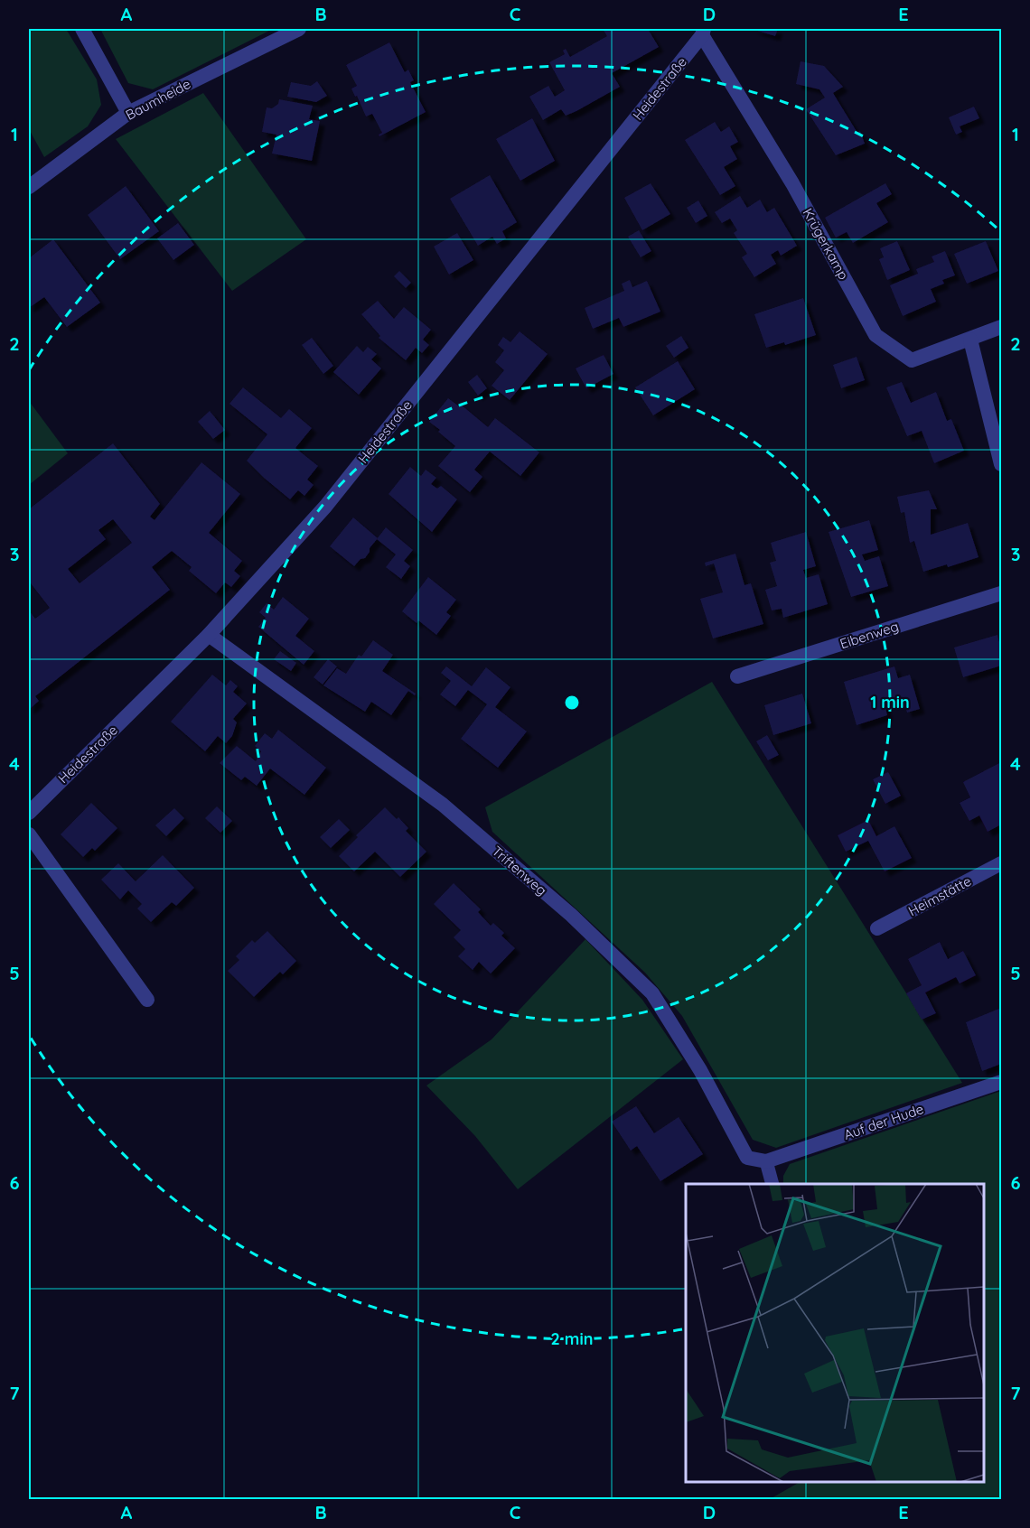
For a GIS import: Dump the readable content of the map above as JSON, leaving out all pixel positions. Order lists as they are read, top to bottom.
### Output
{
  "streets": {
    "street": [
      "Heidestraße",
      "Baumheide",
      "Krügerkamp",
      "Eibenweg",
      "Triftenweg",
      "Heimstätte",
      "Auf der Hude"
    ]
  },
  "crossings": [
    ["Heidestraße", "Krügerkamp"],
    ["Heidestraße", "Triftenweg"],
    ["Triftenweg", "Auf der Hude"]
  ],
  "grid": {
    "columns": [
      "A",
      "B",
      "C",
      "D",
      "E"
    ],
    "rows": [
      "1",
      "2",
      "3",
      "4",
      "5",
      "6",
      "7"
    ]
  },
  "rings": ["1 min", "2 min"]
}
